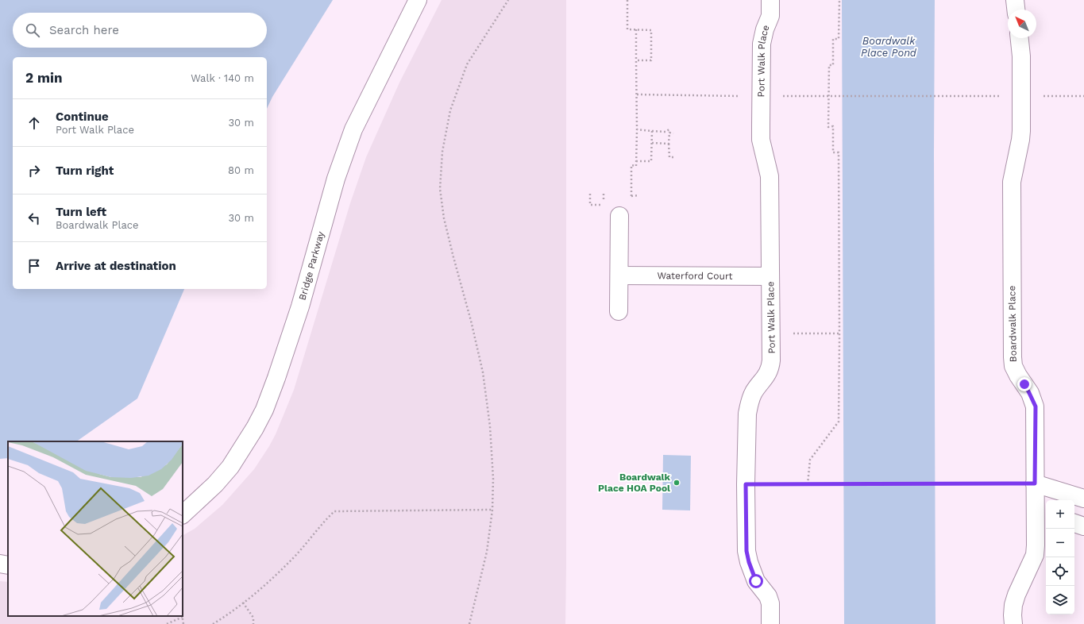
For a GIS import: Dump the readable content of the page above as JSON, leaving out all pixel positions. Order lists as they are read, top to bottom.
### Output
{
  "streets": {
    "street": [
      "Port Walk Place",
      "Bridge Parkway",
      "Waterford Court",
      "Boardwalk Place"
    ]
  },
  "crossings": [
    ["Port Walk Place", "Waterford Court"]
  ],
  "water": ["Boardwalk Place Pond"],
  "places": ["Boardwalk Place HOA Pool"],
  "north": "top left",
  "page": {
    "search": "Search here",
    "heading": ["2 min", "Walk · 140 m"],
    "list": [
      ["Continue", "Port Walk Place", "30 m"],
      ["Turn right", "80 m"],
      ["Turn left", "Boardwalk Place", "30 m"],
      "Arrive at destination"
    ],
    "map_buttons": ["+", "−"]
  }
}
